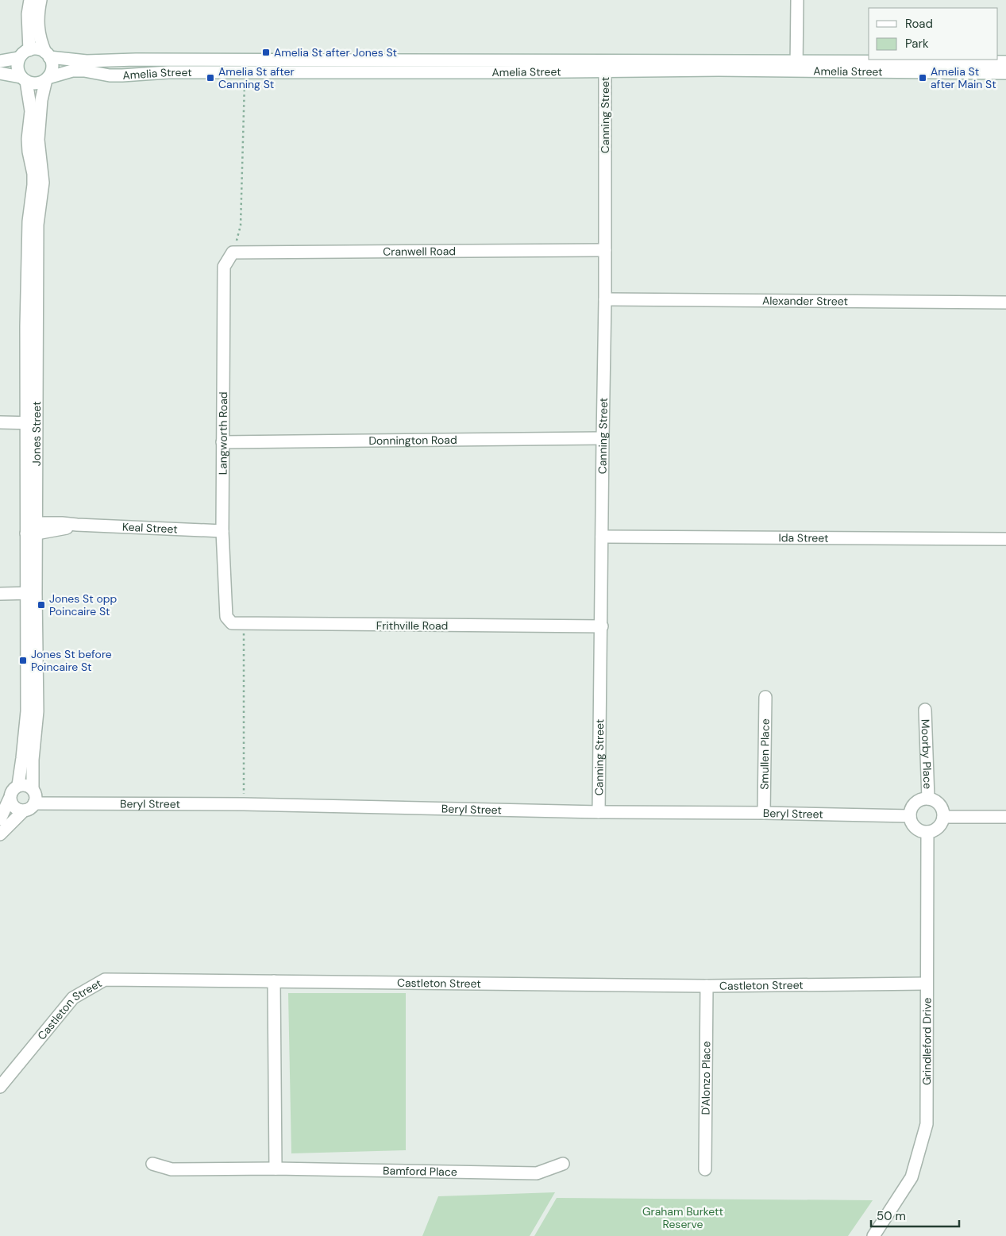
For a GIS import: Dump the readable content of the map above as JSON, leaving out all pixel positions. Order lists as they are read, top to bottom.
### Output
{
  "streets": {
    "street": [
      "Amelia Street",
      "Canning Street",
      "Cranwell Road",
      "Alexander Street",
      "Langworth Road",
      "Jones Street",
      "Donnington Road",
      "Keal Street",
      "Ida Street",
      "Frithville Road",
      "Moorby Place",
      "Smullen Place",
      "Beryl Street",
      "Castleton Street",
      "Grindleford Drive",
      "D'Alonzo Place",
      "Bamford Place"
    ]
  },
  "crossings": [
    ["Amelia Street", "Canning Street"],
    ["Amelia Street", "Jones Street"],
    ["Canning Street", "Cranwell Road"],
    ["Canning Street", "Alexander Street"],
    ["Canning Street", "Donnington Road"],
    ["Canning Street", "Ida Street"],
    ["Canning Street", "Frithville Road"],
    ["Canning Street", "Beryl Street"],
    ["Cranwell Road", "Langworth Road"],
    ["Langworth Road", "Donnington Road"],
    ["Langworth Road", "Keal Street"],
    ["Langworth Road", "Frithville Road"],
    ["Jones Street", "Keal Street"],
    ["Jones Street", "Beryl Street"],
    ["Moorby Place", "Beryl Street"],
    ["Moorby Place", "Grindleford Drive"],
    ["Smullen Place", "Beryl Street"],
    ["Beryl Street", "Grindleford Drive"],
    ["Castleton Street", "Grindleford Drive"],
    ["Castleton Street", "D'Alonzo Place"]
  ],
  "parks": ["Graham Burkett Reserve"],
  "places": {
    "transit": [
      "Amelia St after Jones St",
      "Amelia St after Canning St",
      "Amelia St after Main St",
      "Jones St opp Poincaire St",
      "Jones St before Poincaire St"
    ]
  },
  "legend": ["Road", "Park"],
  "scale_bar": "50 m"
}
